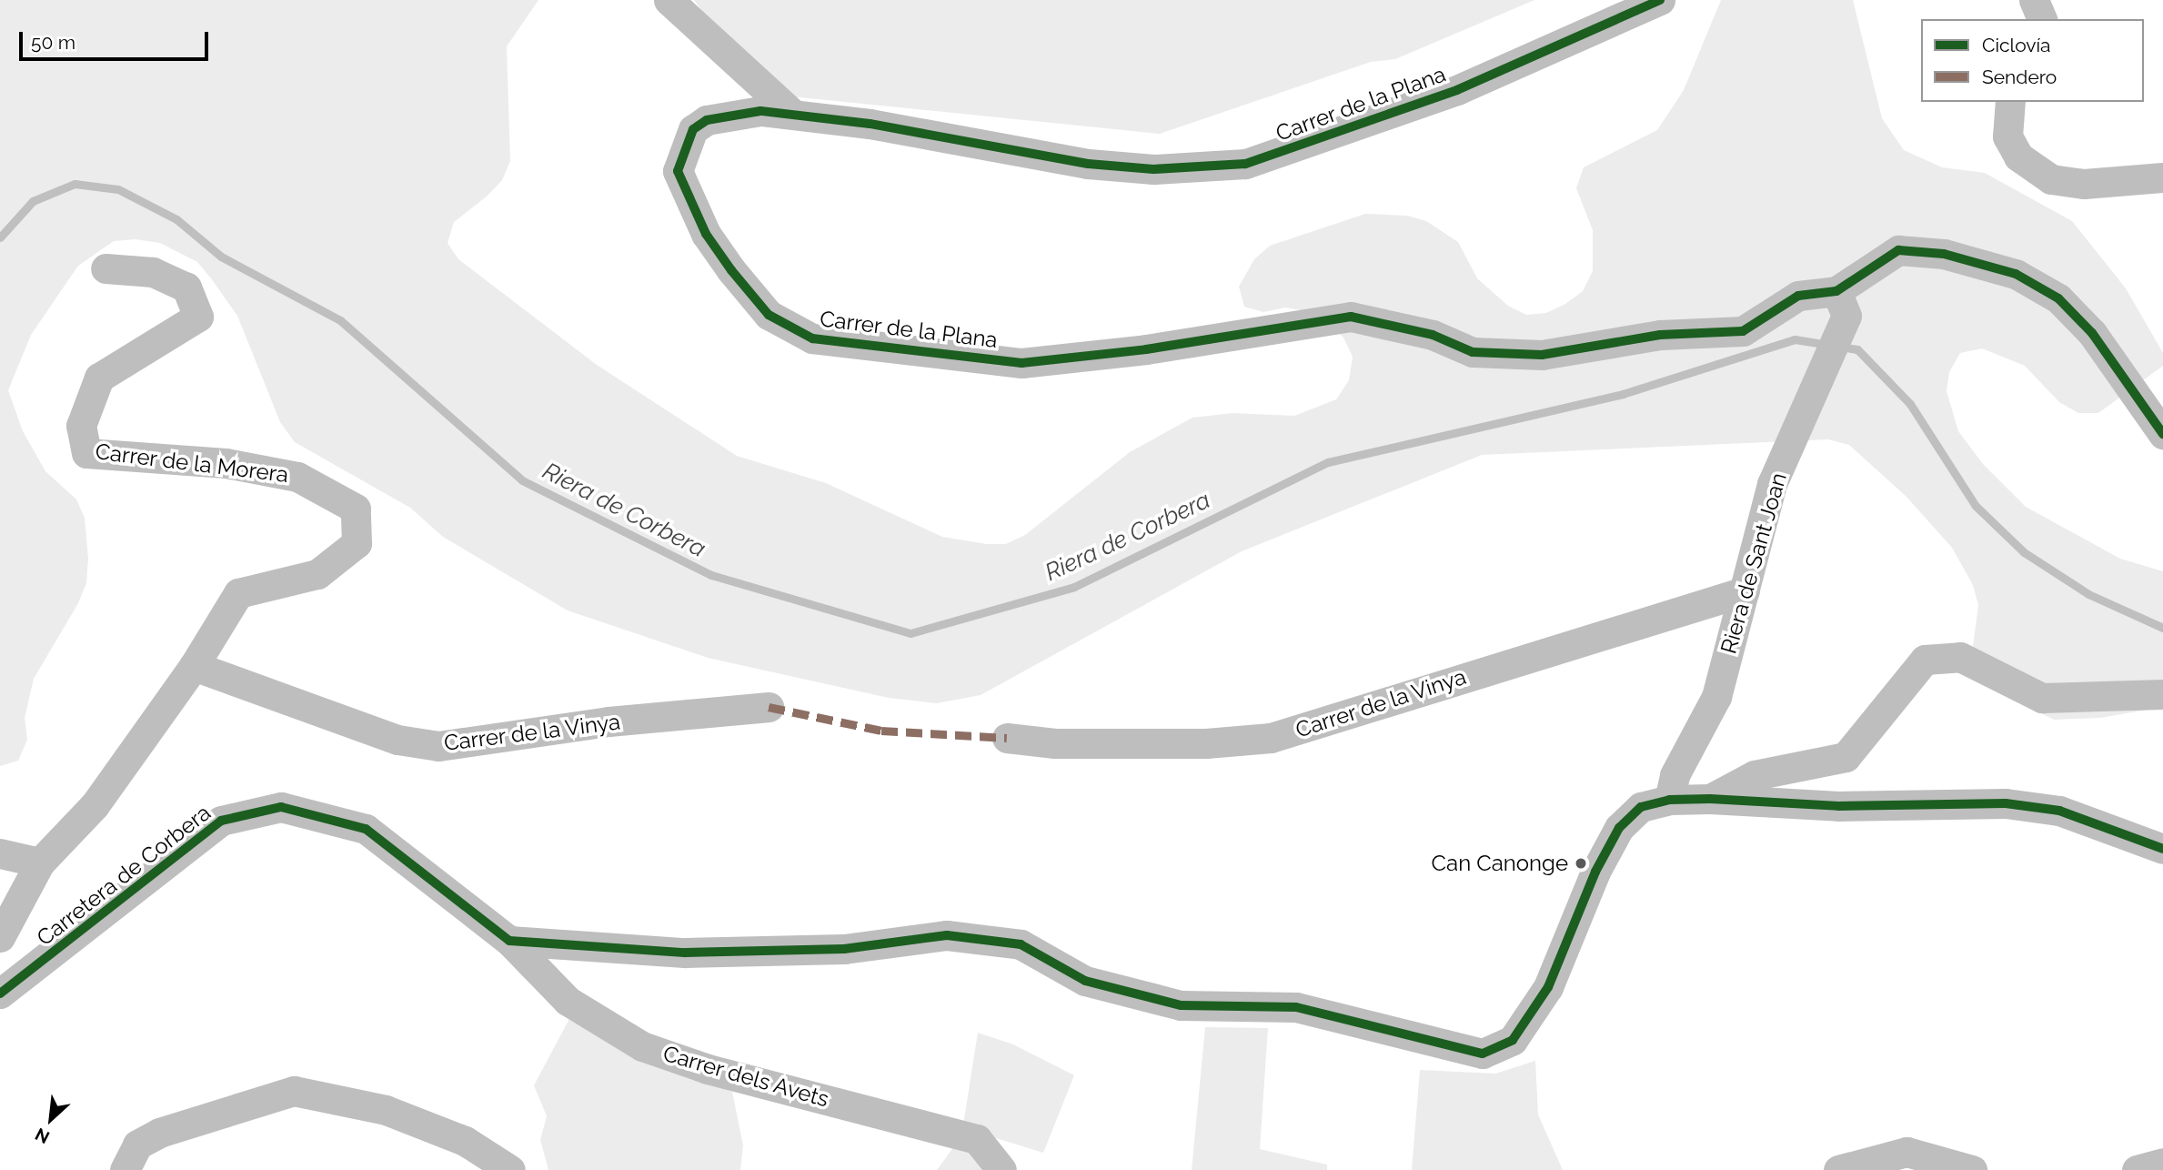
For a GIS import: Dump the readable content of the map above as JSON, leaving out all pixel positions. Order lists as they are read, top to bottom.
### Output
{
  "streets": {
    "street": [
      "Carrer de la Plana",
      "Carrer de la Morera",
      "Riera de Sant Joan",
      "Carrer de la Vinya",
      "Carretera de Corbera",
      "Carrer dels Avets"
    ]
  },
  "crossings": [
    ["Carrer de la Plana", "Riera de Sant Joan"],
    ["Carrer de la Morera", "Carrer de la Vinya"],
    ["Riera de Sant Joan", "Carrer de la Vinya"],
    ["Carretera de Corbera", "Carrer dels Avets"]
  ],
  "water": ["Riera de Corbera"],
  "places": ["Can Canonge"],
  "legend": ["Ciclovía", "Sendero"],
  "scale_bar": "50 m",
  "north": "bottom left"
}
